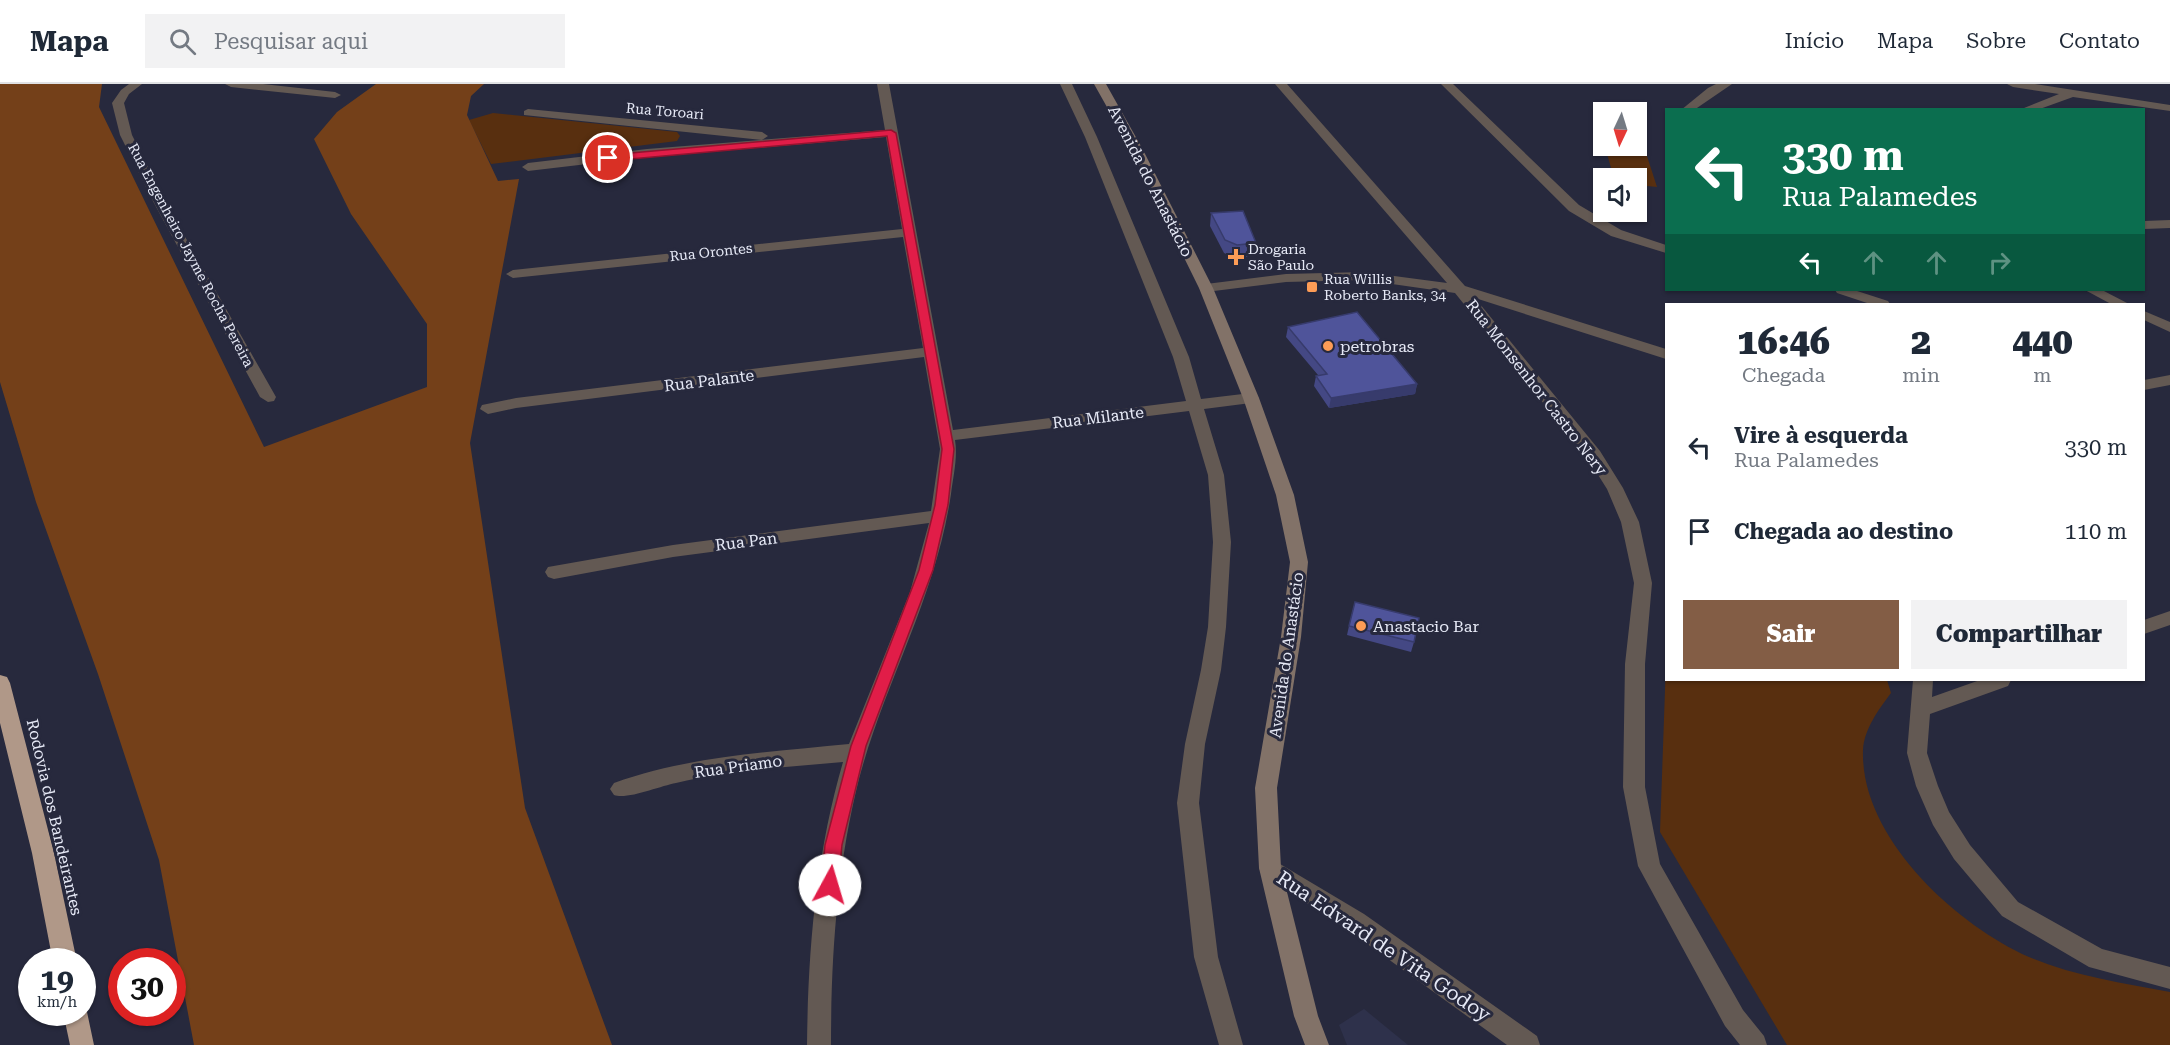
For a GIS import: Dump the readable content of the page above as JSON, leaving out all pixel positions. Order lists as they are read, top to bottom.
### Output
{
  "streets": {
    "highway": ["Rodovia dos Bandeirantes"],
    "main road": ["Avenida do Anastácio"],
    "street": [
      "Rua Toroari",
      "Rua Orontes",
      "Rua Engenheiro Jayme Rocha Pereira",
      "Rua Palante",
      "Rua Monsenhor Castro Nery",
      "Rua Milante",
      "Rua Pan",
      "Rua Priamo",
      "Rua Edvard de Vita Godoy"
    ]
  },
  "crossings": [
    ["Avenida do Anastácio", "Rua Milante"],
    ["Avenida do Anastácio", "Rua Edvard de Vita Godoy"]
  ],
  "places": {
    "health": ["Drogaria São Paulo"],
    "transit": ["Rua Willis Roberto Banks, 34"],
    "other": ["petrobras", "Anastacio Bar"]
  },
  "north": "bottom",
  "page": {
    "header": "Mapa",
    "search": "Pesquisar aqui",
    "nav": [
      "Início",
      "Mapa",
      "Sobre",
      "Contato"
    ],
    "turn": ["330 m", "Rua Palamedes"],
    "eta": [
      "16:46",
      "Chegada",
      "2",
      "min",
      "440",
      "m"
    ],
    "list": [
      {
        "name": "Vire à esquerda",
        "note": "Rua Palamedes",
        "value": "330 m"
      },
      {
        "name": "Chegada ao destino",
        "value": "110 m"
      }
    ],
    "buttons": ["Sair", "Compartilhar"],
    "speed": "19 km/h",
    "limit": "30"
  }
}
